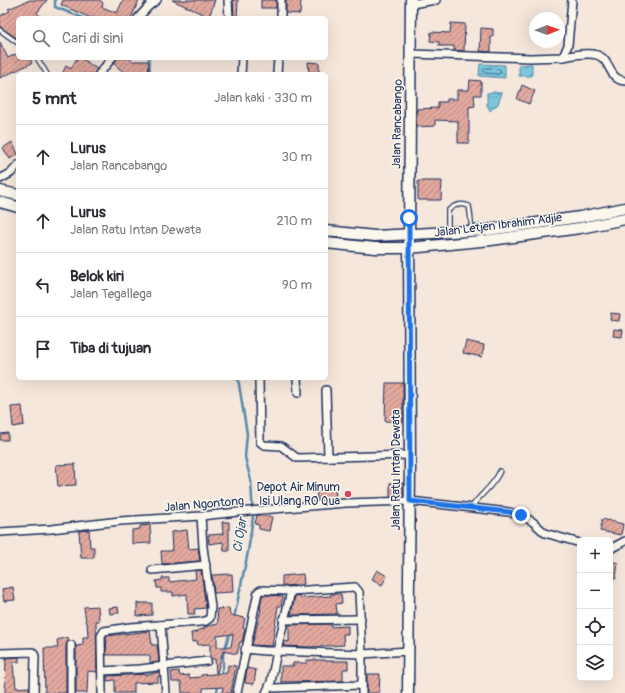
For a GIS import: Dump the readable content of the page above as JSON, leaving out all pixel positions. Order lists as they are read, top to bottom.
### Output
{
  "streets": {
    "street": [
      "Jalan Rancabango",
      "Jalan Letjen Ibrahim Adjie",
      "Jalan Ratu Intan Dewata",
      "Jalan Ngontong"
    ]
  },
  "crossings": [
    ["Jalan Rancabango", "Jalan Letjen Ibrahim Adjie"],
    ["Jalan Rancabango", "Jalan Ratu Intan Dewata"],
    ["Jalan Letjen Ibrahim Adjie", "Jalan Ratu Intan Dewata"],
    ["Jalan Ratu Intan Dewata", "Jalan Ngontong"]
  ],
  "water": ["Ci Ojar"],
  "places": ["Depot Air Minum Isi Ulang RO Qua"],
  "north": "right",
  "page": {
    "search": "Cari di sini",
    "heading": ["5 mnt", "Jalan kaki · 330 m"],
    "list": [
      ["Lurus", "Jalan Rancabango", "30 m"],
      ["Lurus", "Jalan Ratu Intan Dewata", "210 m"],
      ["Belok kiri", "Jalan Tegallega", "90 m"],
      "Tiba di tujuan"
    ],
    "map_buttons": ["+", "−"]
  }
}
